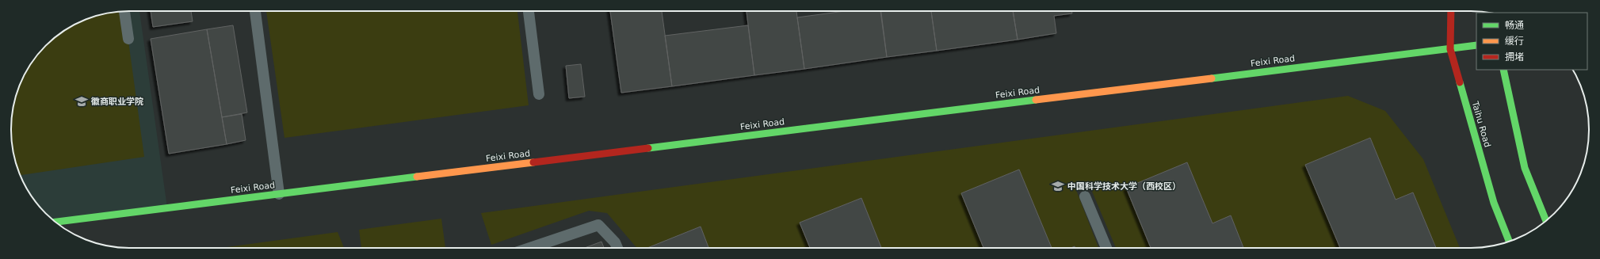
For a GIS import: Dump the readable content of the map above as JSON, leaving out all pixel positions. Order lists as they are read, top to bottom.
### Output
{
  "streets": {
    "main road": ["Feixi Road", "Taihu Road"]
  },
  "crossings": [
    ["Feixi Road", "Taihu Road"]
  ],
  "places": {
    "school or university": ["徽商职业学院", "中国科学技术大学（西校区）"]
  },
  "legend": ["畅通", "缓行", "拥堵"]
}
